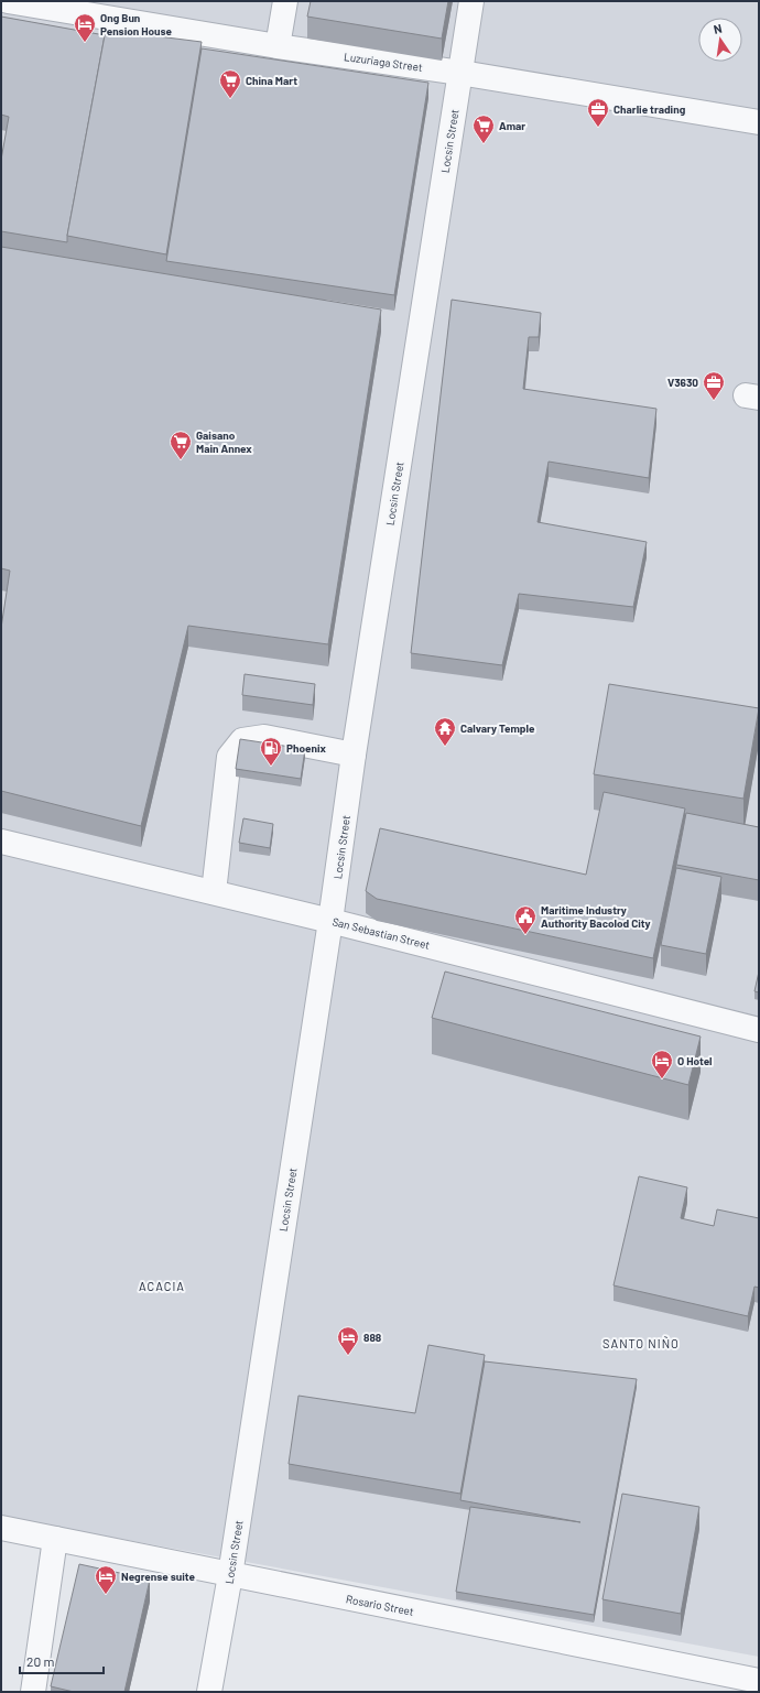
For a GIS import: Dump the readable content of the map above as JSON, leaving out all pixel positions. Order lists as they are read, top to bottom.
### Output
{
  "streets": {
    "street": [
      "Luzuriaga Street",
      "Locsin Street",
      "San Sebastian Street",
      "Rosario Street"
    ]
  },
  "crossings": [
    ["Luzuriaga Street", "Locsin Street"],
    ["Locsin Street", "San Sebastian Street"],
    ["Locsin Street", "Rosario Street"]
  ],
  "districts": ["ACACIA", "SANTO NIÑO"],
  "places": {
    "hotel": [
      "Ong Bun Pension House",
      "O Hotel",
      "888",
      "Negrense suite"
    ],
    "supermarket": ["China Mart", "Amar", "Gaisano Main Annex"],
    "office": ["Charlie trading", "V3630"],
    "temple": ["Calvary Temple"],
    "fuel station": ["Phoenix"],
    "public building": ["Maritime Industry Authority Bacolod City"]
  },
  "scale_bar": "20 m",
  "north": "top"
}
